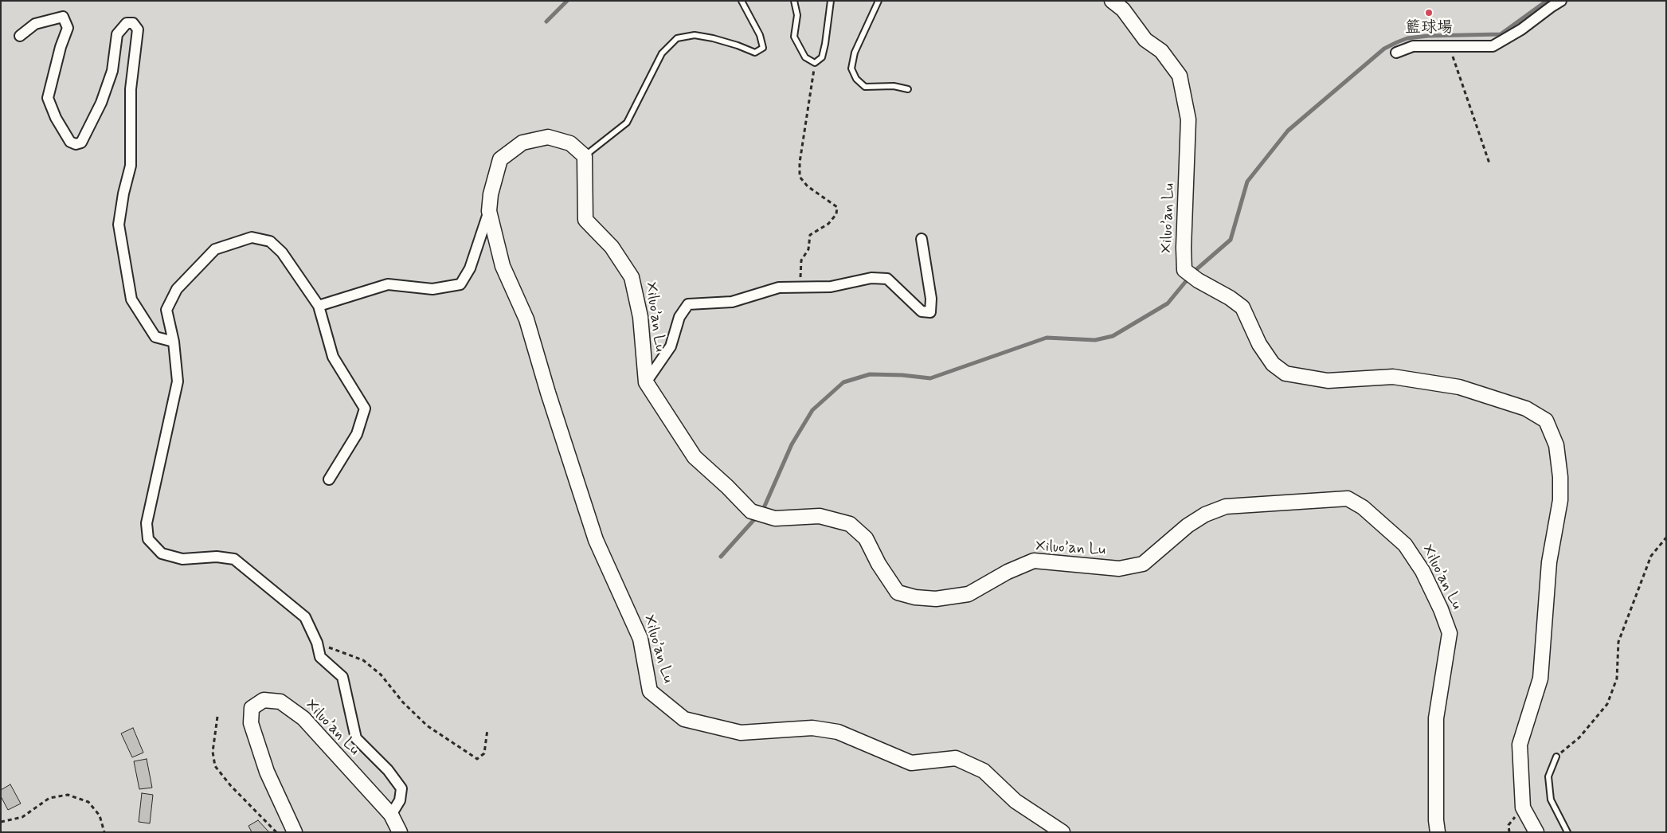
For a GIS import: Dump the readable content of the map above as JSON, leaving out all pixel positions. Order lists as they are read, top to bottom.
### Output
{
  "streets": {
    "street": ["Xiluo’an Lu"]
  },
  "places": ["籃球場"]
}
